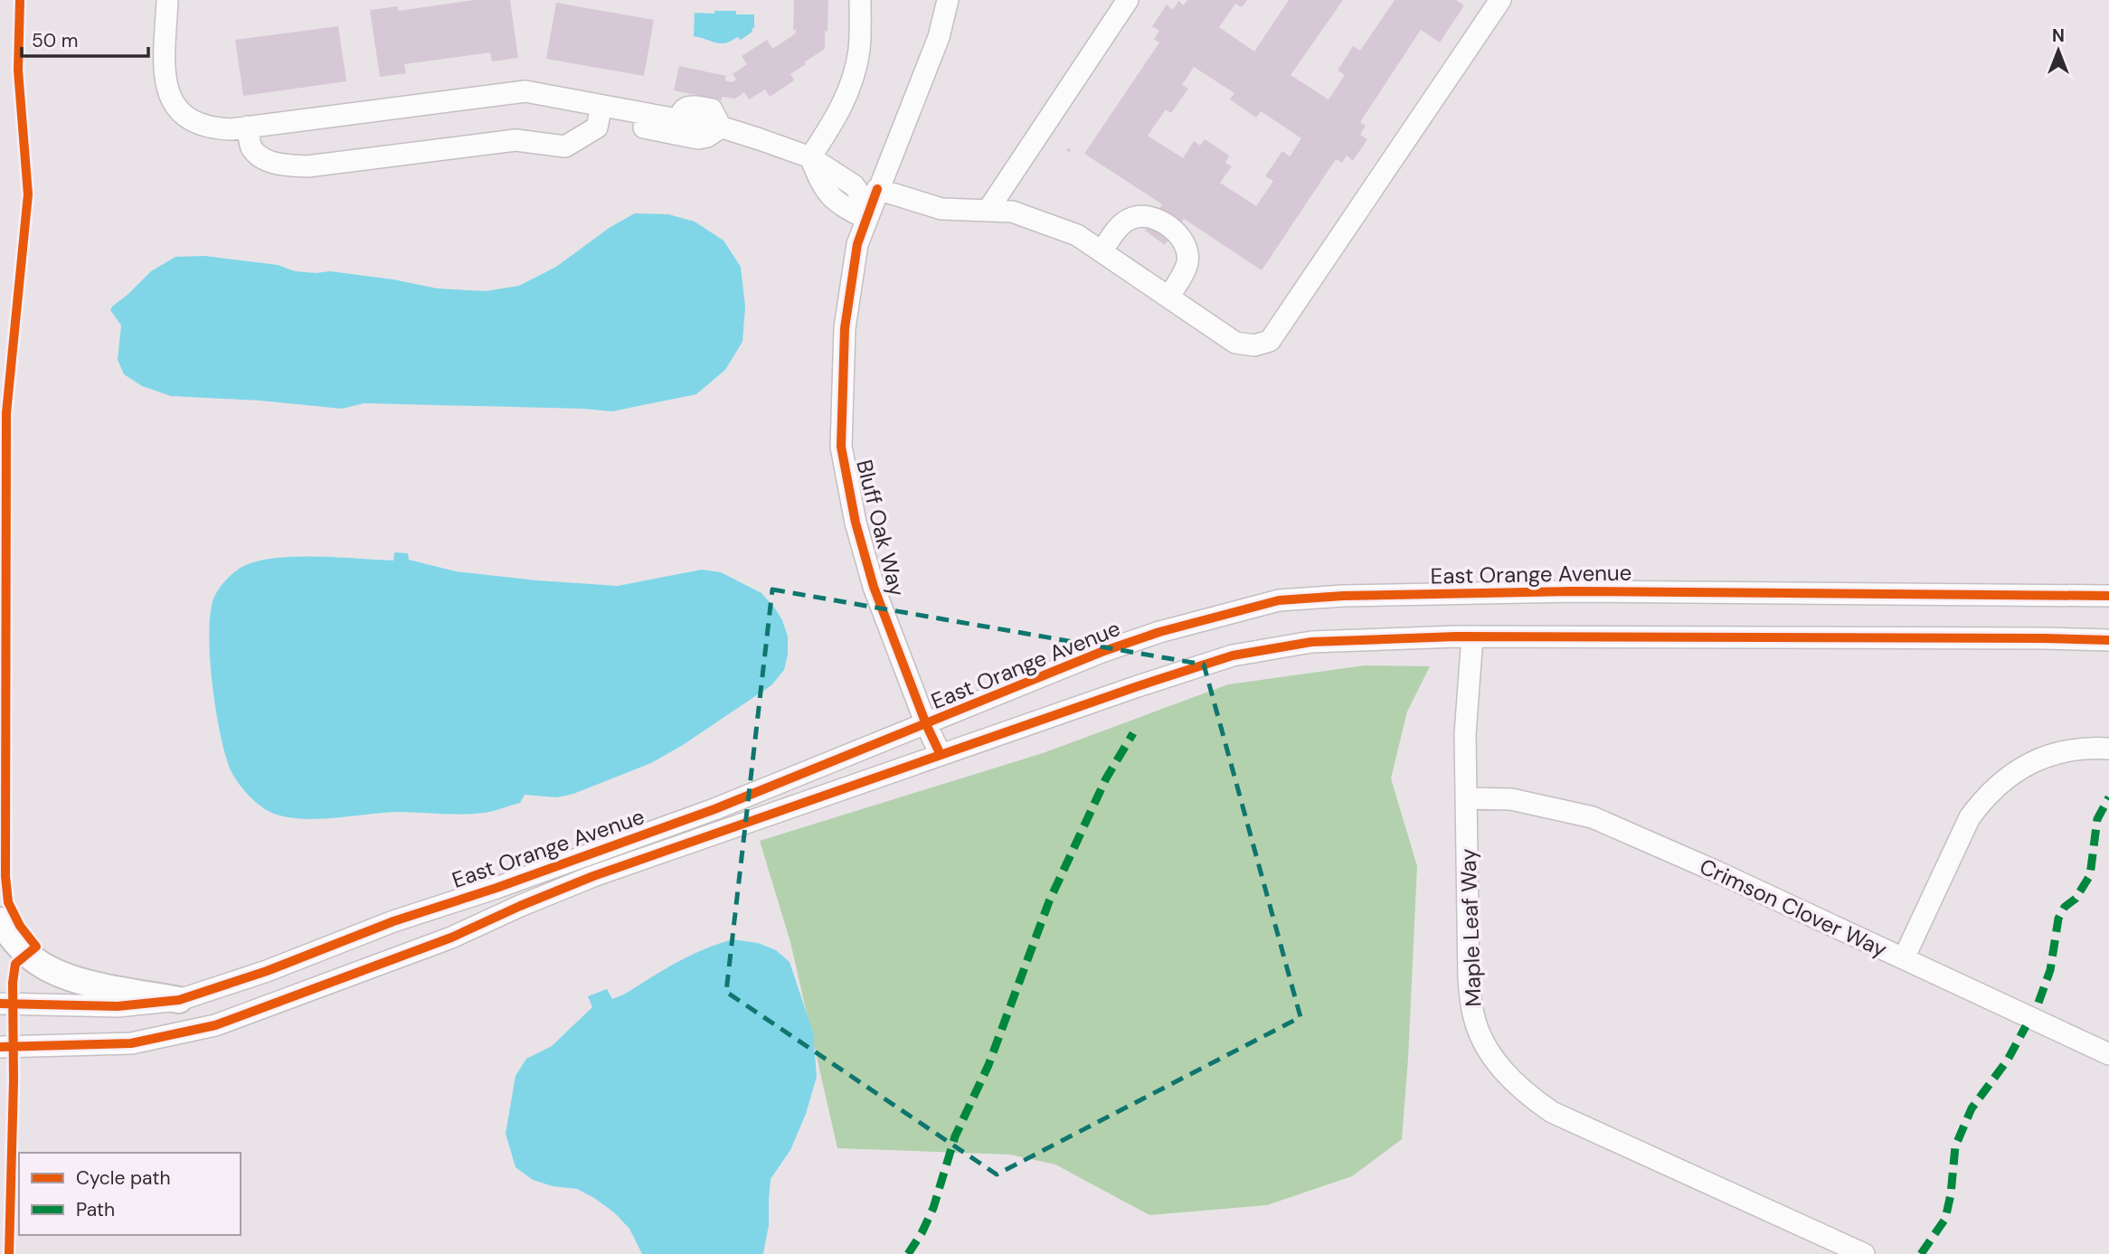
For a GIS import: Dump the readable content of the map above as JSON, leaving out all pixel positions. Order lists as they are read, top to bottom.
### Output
{
  "streets": {
    "street": [
      "Bluff Oak Way",
      "East Orange Avenue",
      "Crimson Clover Way",
      "Maple Leaf Way"
    ]
  },
  "crossings": [
    ["Bluff Oak Way", "East Orange Avenue"],
    ["East Orange Avenue", "Maple Leaf Way"],
    ["Crimson Clover Way", "Maple Leaf Way"]
  ],
  "legend": ["Cycle path", "Path"],
  "scale_bar": "50 m",
  "north": "top"
}
